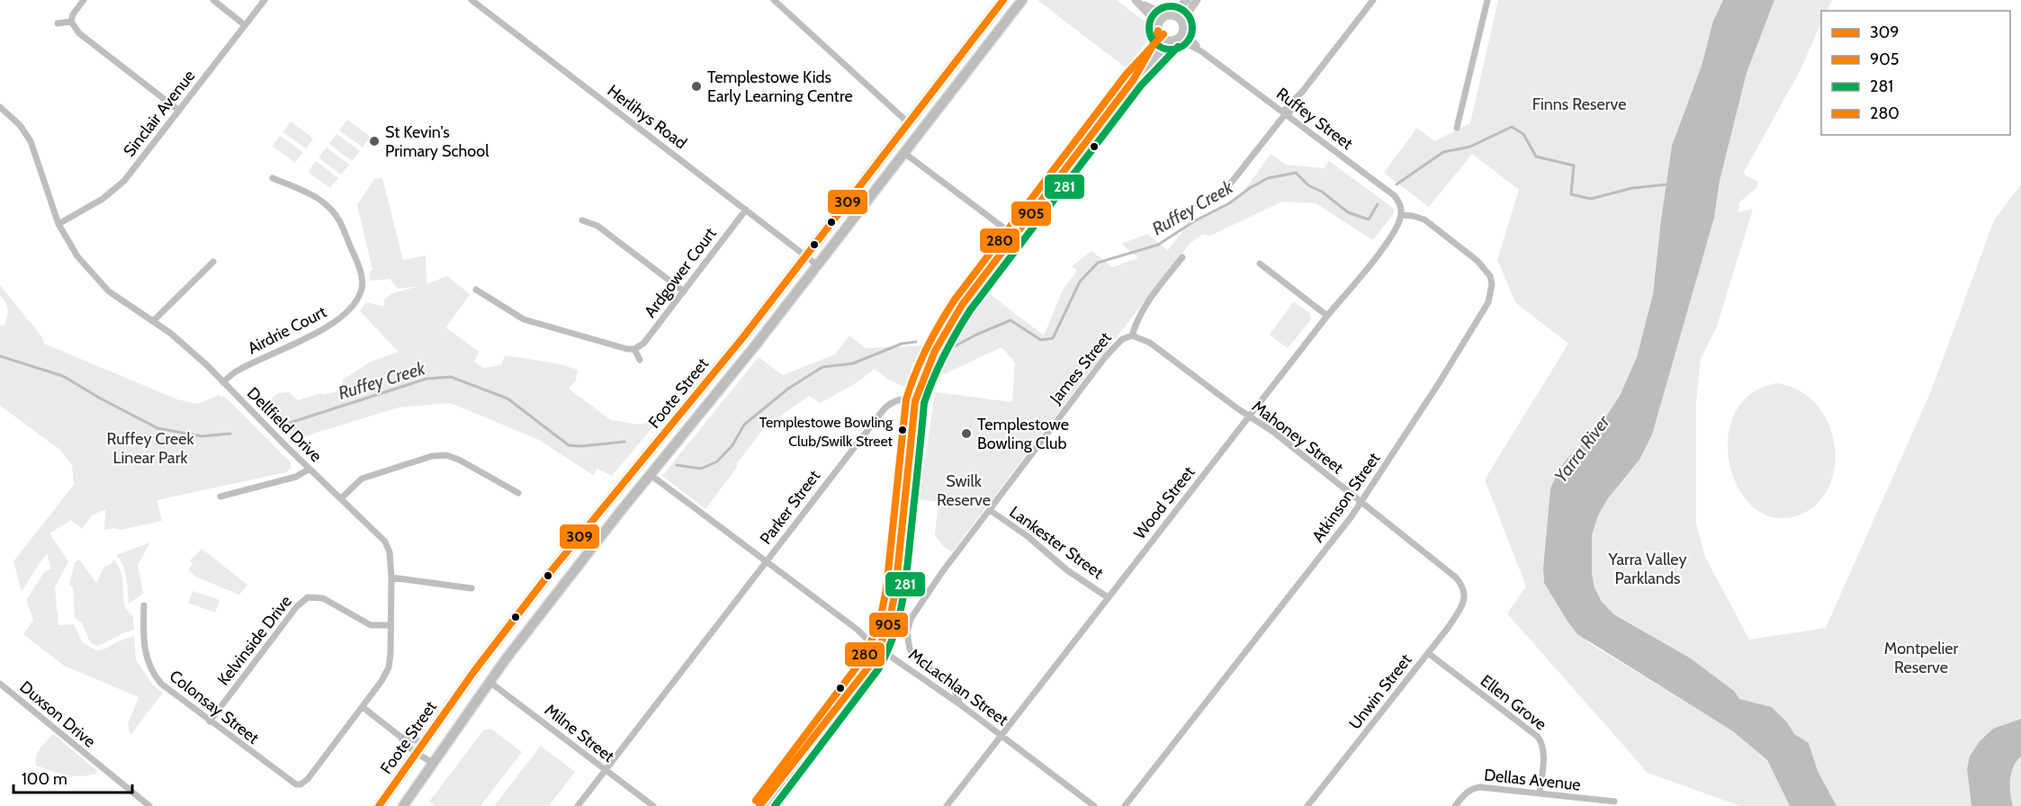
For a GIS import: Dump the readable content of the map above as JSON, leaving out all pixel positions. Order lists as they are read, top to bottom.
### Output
{
  "streets": {
    "main road": ["Foote Street"],
    "street": [
      "Sinclair Avenue",
      "Herlihys Road",
      "Ruffey Street",
      "Ardgower Court",
      "Airdrie Court",
      "James Street",
      "Dellfield Drive",
      "Mahoney Street",
      "Atkinson Street",
      "Wood Street",
      "Parker Street",
      "Lankester Street",
      "Kelvinside Drive",
      "McLachlan Street",
      "Unwin Street",
      "Ellen Grove",
      "Colonsay Street",
      "Duxson Drive",
      "Milne Street",
      "Dellas Avenue"
    ]
  },
  "crossings": [
    ["Sinclair Avenue", "Dellfield Drive"],
    ["Herlihys Road", "Ardgower Court"],
    ["Herlihys Road", "Foote Street"],
    ["Ruffey Street", "Atkinson Street"],
    ["Ruffey Street", "Wood Street"],
    ["Airdrie Court", "Dellfield Drive"],
    ["James Street", "Mahoney Street"],
    ["James Street", "Lankester Street"],
    ["James Street", "McLachlan Street"],
    ["Foote Street", "McLachlan Street"],
    ["Foote Street", "Milne Street"],
    ["Dellfield Drive", "Kelvinside Drive"],
    ["Dellfield Drive", "Colonsay Street"],
    ["Mahoney Street", "Atkinson Street"],
    ["Mahoney Street", "Wood Street"],
    ["Mahoney Street", "Unwin Street"],
    ["Atkinson Street", "Wood Street"],
    ["Wood Street", "Lankester Street"],
    ["Wood Street", "McLachlan Street"],
    ["Parker Street", "McLachlan Street"],
    ["Parker Street", "Milne Street"],
    ["Kelvinside Drive", "Colonsay Street"],
    ["Unwin Street", "Ellen Grove"],
    ["Ellen Grove", "Dellas Avenue"]
  ],
  "water": ["Ruffey Creek", "Yarra River"],
  "parks": [
    "Finns Reserve",
    "Ruffey Creek Linear Park",
    "Swilk Reserve",
    "Yarra Valley Parklands",
    "Montpelier Reserve"
  ],
  "places": [
    "Templestowe Kids Early Learning Centre",
    "St Kevin's Primary School",
    "Templestowe Bowling Club/Swilk Street",
    "Templestowe Bowling Club"
  ],
  "lines": [
    "transit line 309",
    "transit line 281",
    "transit line 905",
    "transit line 280"
  ],
  "legend": [
    "309",
    "905",
    "281",
    "280"
  ],
  "scale_bar": "100 m"
}
